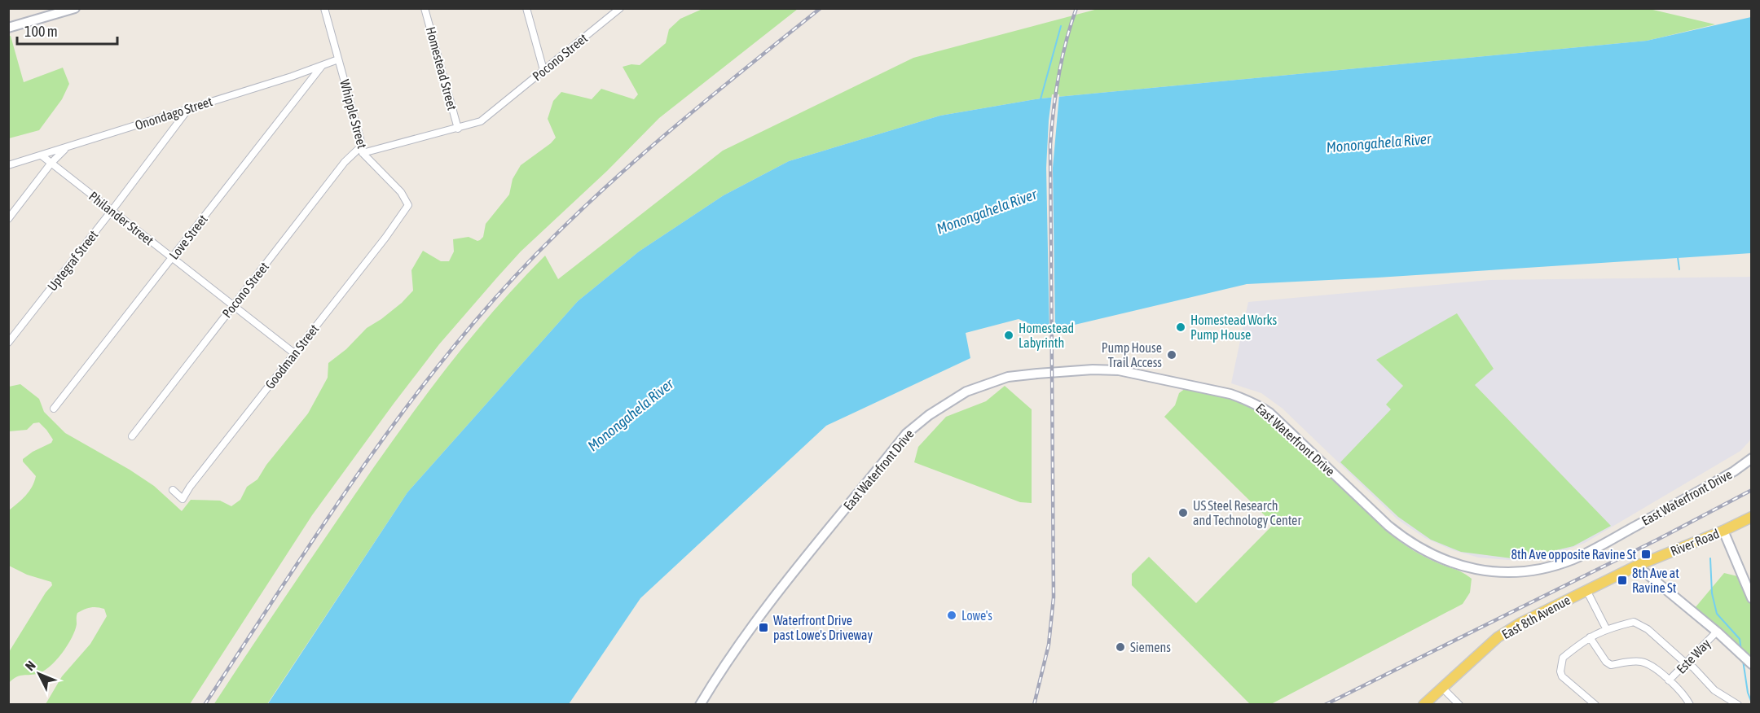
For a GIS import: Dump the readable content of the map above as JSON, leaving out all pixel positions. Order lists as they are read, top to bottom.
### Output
{
  "streets": {
    "main road": ["River Road", "East 8th Avenue"],
    "street": [
      "Pocono Street",
      "Homestead Street",
      "Onondago Street",
      "Whipple Street",
      "Philander Street",
      "Love Street",
      "Uptegraf Street",
      "Goodman Street",
      "East Waterfront Drive",
      "Este Way"
    ]
  },
  "crossings": [
    ["Pocono Street", "Homestead Street"],
    ["Pocono Street", "Whipple Street"],
    ["Pocono Street", "Philander Street"],
    ["Onondago Street", "Whipple Street"],
    ["Onondago Street", "Philander Street"],
    ["Onondago Street", "Love Street"],
    ["Onondago Street", "Uptegraf Street"],
    ["Whipple Street", "Goodman Street"],
    ["Philander Street", "Love Street"],
    ["Philander Street", "Uptegraf Street"],
    ["Philander Street", "Goodman Street"],
    ["River Road", "East 8th Avenue"]
  ],
  "water": ["Monongahela River"],
  "places": {
    "other": [
      "Homestead Works Pump House",
      "Homestead Labyrinth",
      "Pump House Trail Access",
      "US Steel Research and Technology Center",
      "Lowe's",
      "Siemens"
    ],
    "transit": ["8th Ave opposite Ravine St", "8th Ave at Ravine St", "Waterfront Drive past Lowe's Driveway"]
  },
  "scale_bar": "100 m",
  "north": "top left"
}
